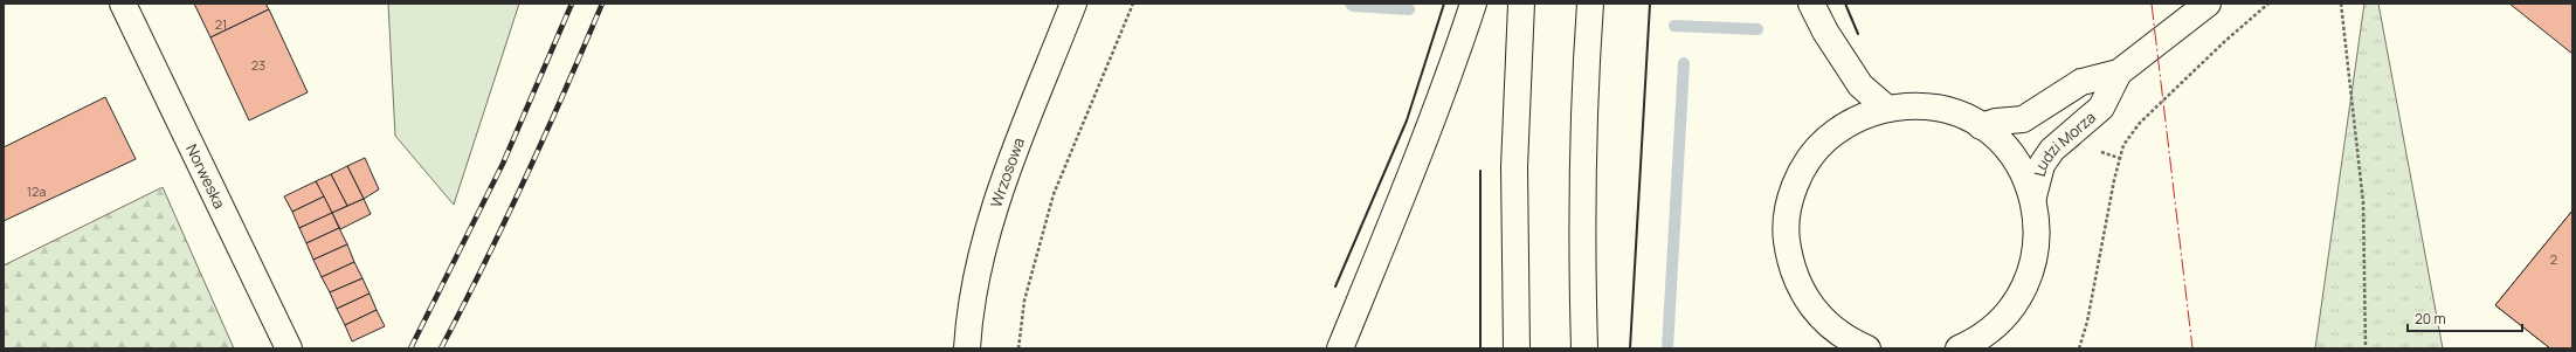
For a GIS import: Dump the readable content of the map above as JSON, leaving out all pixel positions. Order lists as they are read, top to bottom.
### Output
{
  "streets": {
    "main road": ["Ludzi Morza", "Wrzosowa", "Norweska"]
  },
  "house_numbers": [
    "21",
    "23",
    "12a",
    "2"
  ],
  "scale_bar": "20 m"
}
